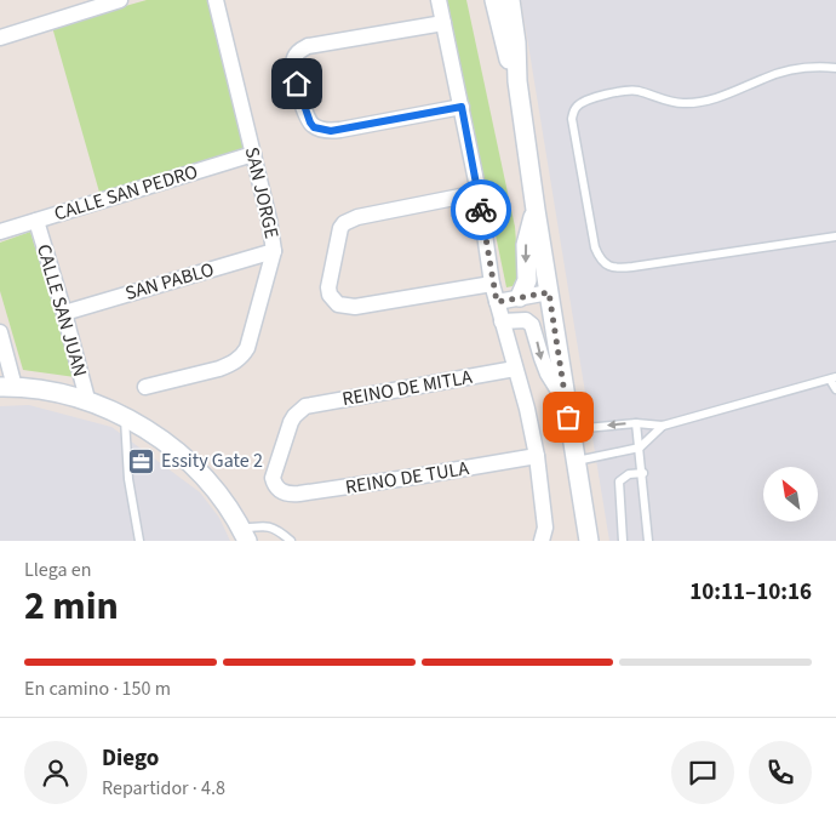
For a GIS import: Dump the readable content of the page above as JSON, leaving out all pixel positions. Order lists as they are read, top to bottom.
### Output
{
  "streets": {
    "street": [
      "CALLE SAN PEDRO",
      "SAN JORGE",
      "SAN PABLO",
      "CALLE SAN JUAN",
      "REINO DE MITLA",
      "REINO DE TULA"
    ]
  },
  "crossings": [
    ["CALLE SAN PEDRO", "SAN JORGE"],
    ["CALLE SAN PEDRO", "CALLE SAN JUAN"],
    ["SAN JORGE", "SAN PABLO"],
    ["SAN PABLO", "CALLE SAN JUAN"],
    ["REINO DE MITLA", "REINO DE TULA"]
  ],
  "places": {
    "office": ["Essity Gate 2"]
  },
  "north": "top left",
  "page": {
    "heading": ["2 min", "Llega en", "10:11–10:16"],
    "panel": ["Diego", "Repartidor · 4.8"],
    "bar": "En camino · 150 m"
  }
}
